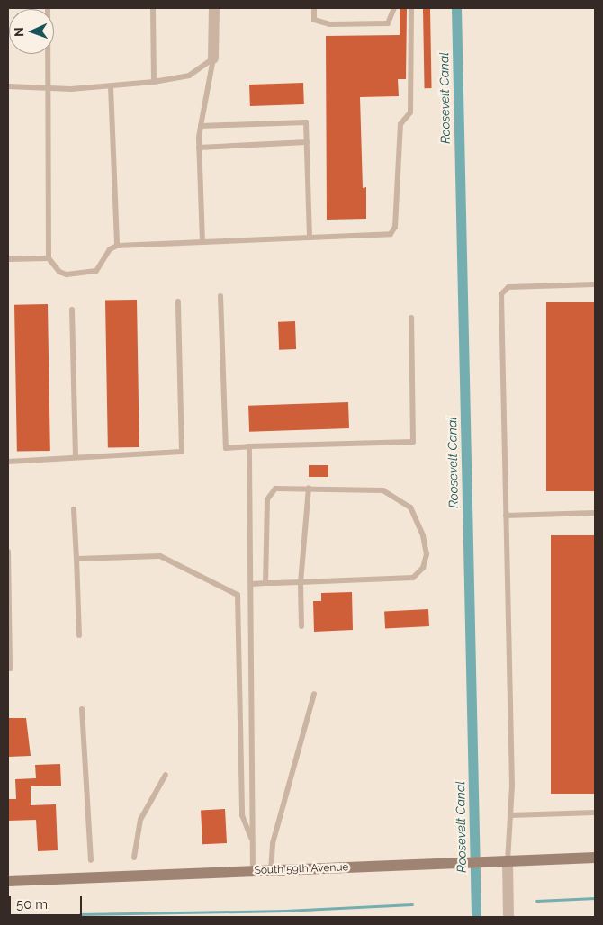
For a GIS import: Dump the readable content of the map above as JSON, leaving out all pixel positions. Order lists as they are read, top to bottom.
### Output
{
  "streets": {
    "main road": ["South 59th Avenue"]
  },
  "water": ["Roosevelt Canal"],
  "scale_bar": "50 m",
  "north": "left"
}
